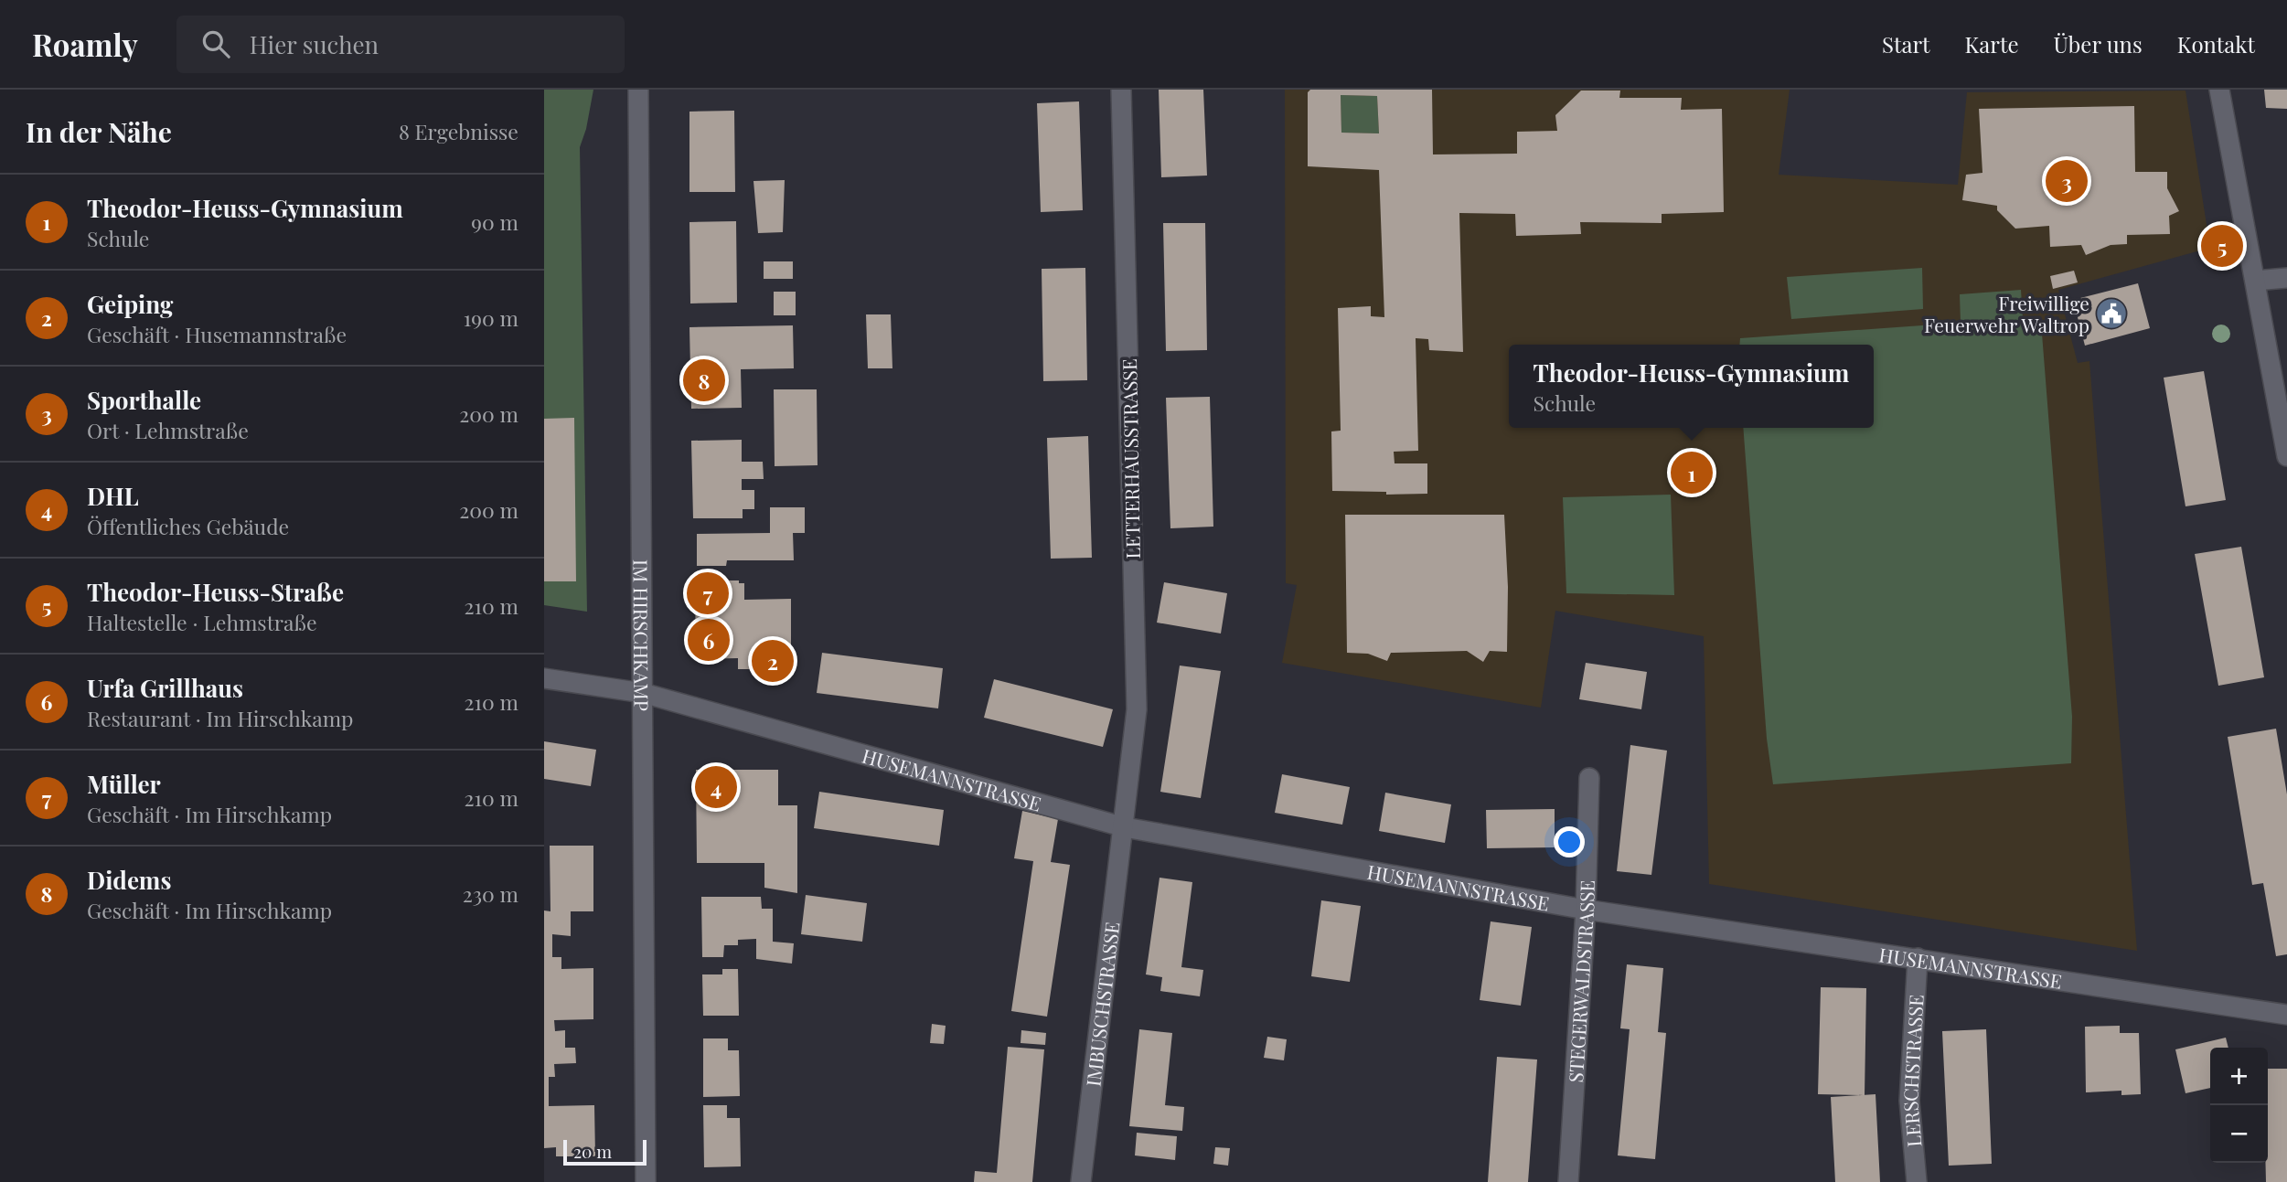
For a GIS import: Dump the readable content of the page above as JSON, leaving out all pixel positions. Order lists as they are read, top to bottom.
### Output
{
  "streets": {
    "street": [
      "LETTERHAUSSTRASSE",
      "IM HIRSCHKAMP",
      "HUSEMANNSTRASSE",
      "STEGERWALDSTRASSE",
      "IMBUSCHSTRASSE",
      "LERSCHSTRASSE"
    ]
  },
  "crossings": [
    ["LETTERHAUSSTRASSE", "HUSEMANNSTRASSE"],
    ["LETTERHAUSSTRASSE", "IMBUSCHSTRASSE"],
    ["IM HIRSCHKAMP", "HUSEMANNSTRASSE"],
    ["HUSEMANNSTRASSE", "STEGERWALDSTRASSE"],
    ["HUSEMANNSTRASSE", "IMBUSCHSTRASSE"],
    ["HUSEMANNSTRASSE", "LERSCHSTRASSE"]
  ],
  "places": {
    "public building": ["Freiwillige Feuerwehr Waltrop"]
  },
  "scale_bar": "20 m",
  "page": {
    "header": "Roamly",
    "search": "Hier suchen",
    "nav": [
      "Start",
      "Karte",
      "Über uns",
      "Kontakt"
    ],
    "heading": ["In der Nähe", "8 Ergebnisse"],
    "pins": [
      "3",
      "5",
      "8",
      "1",
      "7",
      "6",
      "2",
      "4"
    ],
    "list": [
      {
        "mark": "1",
        "name": "Theodor-Heuss-Gymnasium",
        "note": "Schule",
        "value": "90 m"
      },
      {
        "mark": "2",
        "name": "Geiping",
        "note": "Geschäft · Husemannstraße",
        "value": "190 m"
      },
      {
        "mark": "3",
        "name": "Sporthalle",
        "note": "Ort · Lehmstraße",
        "value": "200 m"
      },
      {
        "mark": "4",
        "name": "DHL",
        "note": "Öffentliches Gebäude",
        "value": "200 m"
      },
      {
        "mark": "5",
        "name": "Theodor-Heuss-Straße",
        "note": "Haltestelle · Lehmstraße",
        "value": "210 m"
      },
      {
        "mark": "6",
        "name": "Urfa Grillhaus",
        "note": "Restaurant · Im Hirschkamp",
        "value": "210 m"
      },
      {
        "mark": "7",
        "name": "Müller",
        "note": "Geschäft · Im Hirschkamp",
        "value": "210 m"
      },
      {
        "mark": "8",
        "name": "Didems",
        "note": "Geschäft · Im Hirschkamp",
        "value": "230 m"
      }
    ],
    "popup": ["Theodor-Heuss-Gymnasium", "Schule"],
    "map_buttons": ["+", "−"],
    "scale": "20 m"
  }
}
